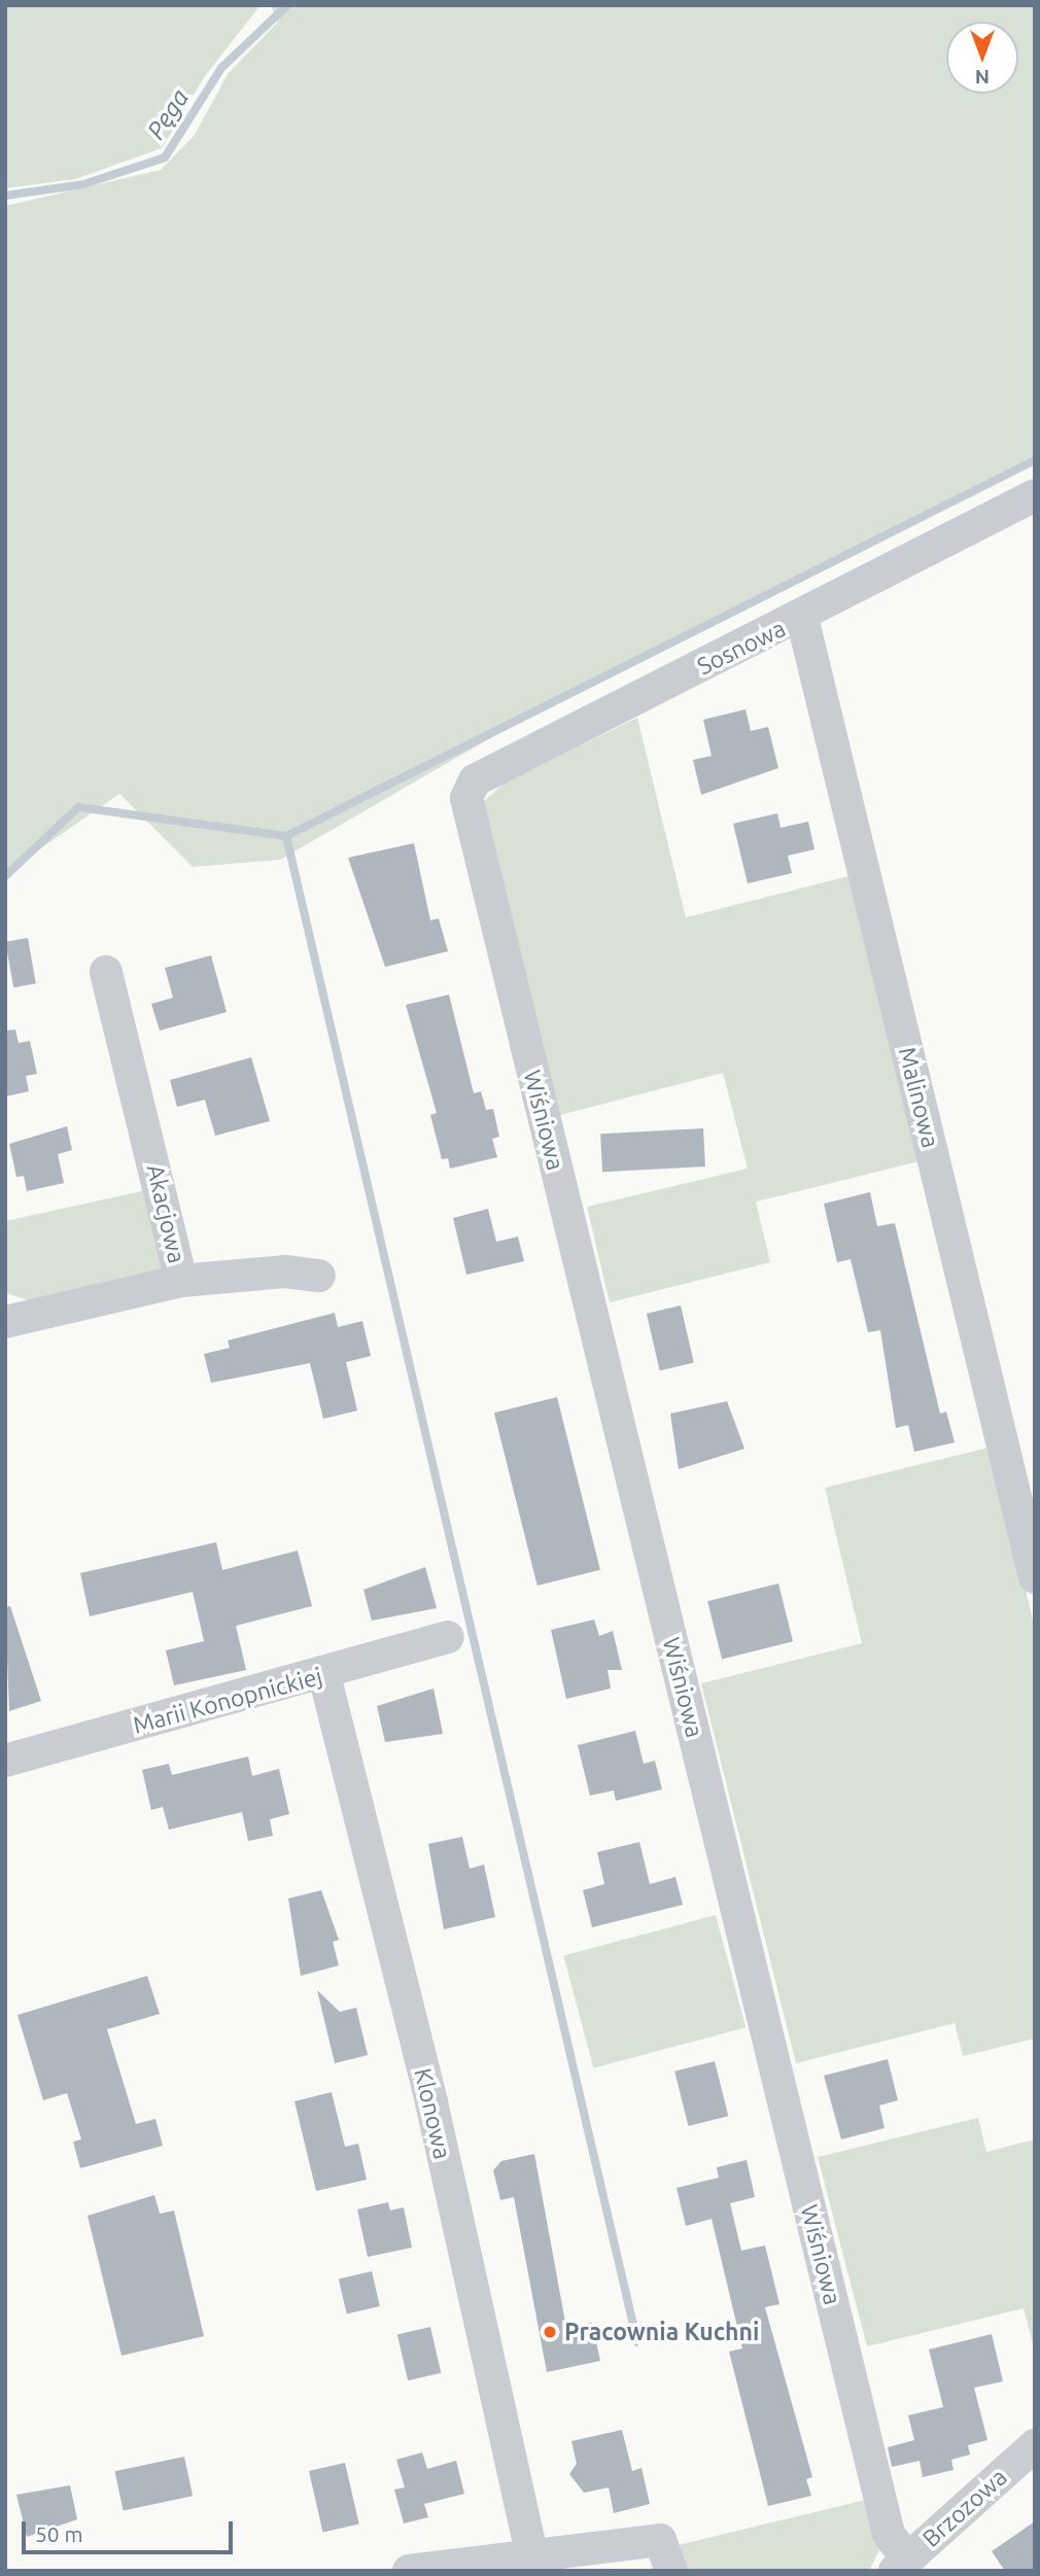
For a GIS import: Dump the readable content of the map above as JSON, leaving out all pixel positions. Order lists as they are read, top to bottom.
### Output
{
  "streets": {
    "street": [
      "Sosnowa",
      "Malinowa",
      "Wiśniowa",
      "Akacjowa",
      "Marii Konopnickiej",
      "Klonowa",
      "Brzozowa"
    ]
  },
  "crossings": [
    ["Sosnowa", "Malinowa"],
    ["Sosnowa", "Wiśniowa"],
    ["Wiśniowa", "Brzozowa"],
    ["Marii Konopnickiej", "Klonowa"]
  ],
  "water": ["Pęga"],
  "places": ["Pracownia Kuchni"],
  "scale_bar": "50 m",
  "north": "bottom"
}
